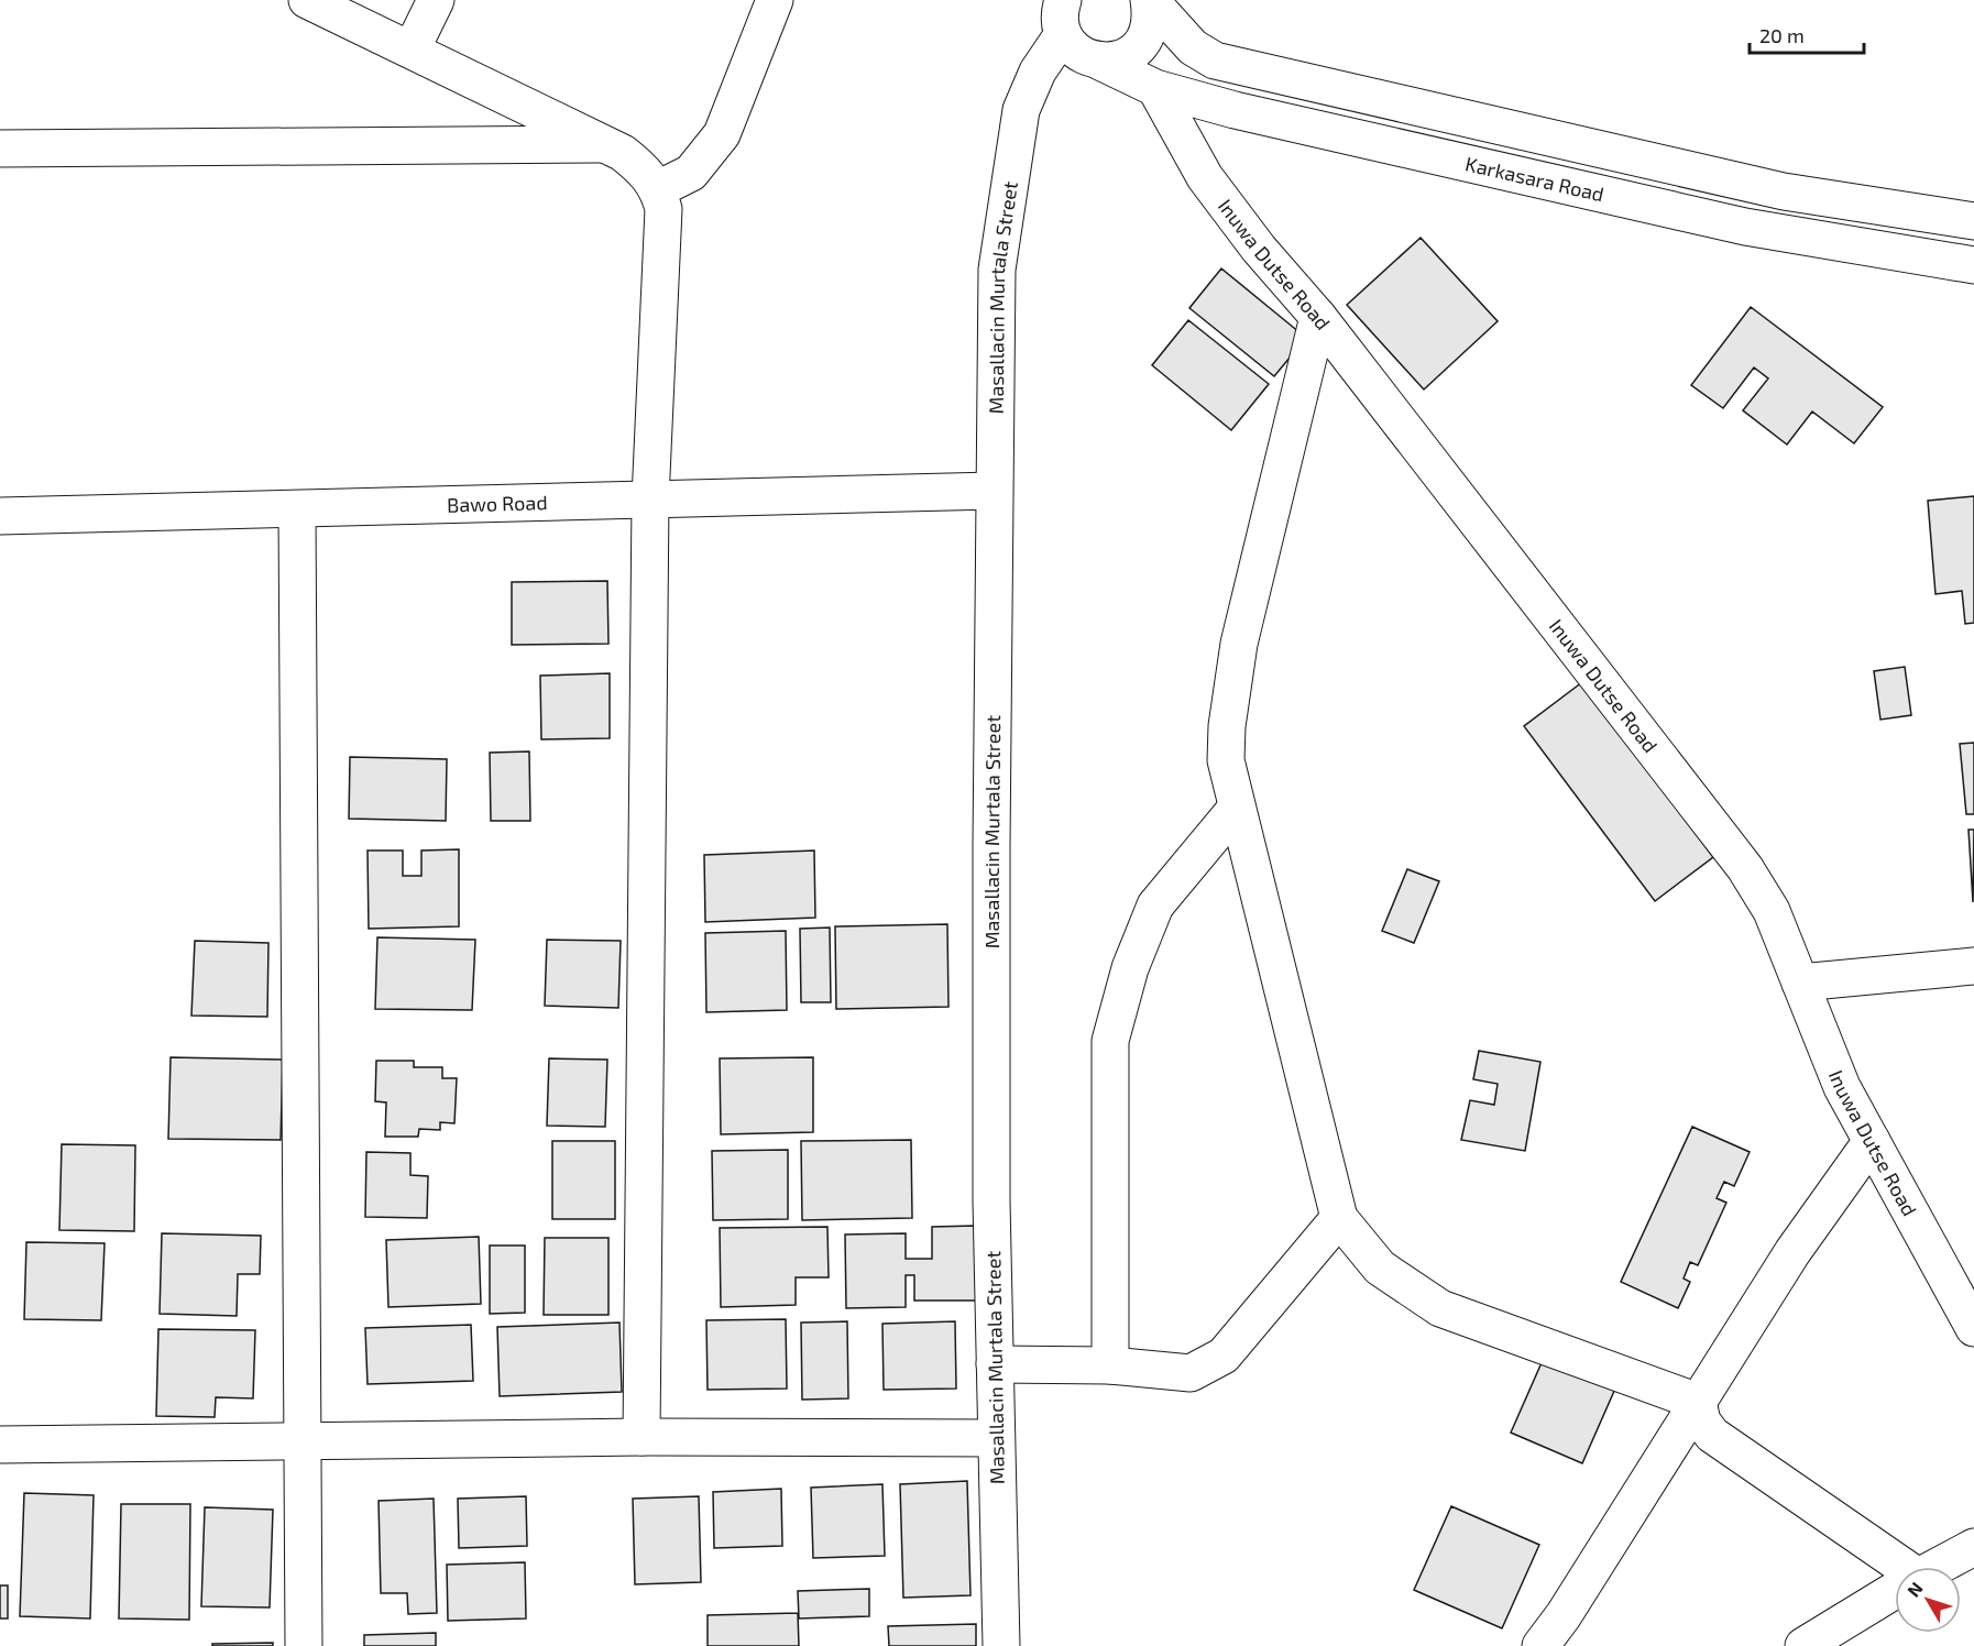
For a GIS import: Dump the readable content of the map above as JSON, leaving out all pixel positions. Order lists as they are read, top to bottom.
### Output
{
  "streets": {
    "street": [
      "Karkasara Road",
      "Inuwa Dutse Road",
      "Masallacin Murtala Street",
      "Bawo Road"
    ]
  },
  "crossings": [
    ["Karkasara Road", "Inuwa Dutse Road"],
    ["Karkasara Road", "Masallacin Murtala Street"],
    ["Masallacin Murtala Street", "Bawo Road"]
  ],
  "scale_bar": "20 m",
  "north": "top left"
}
